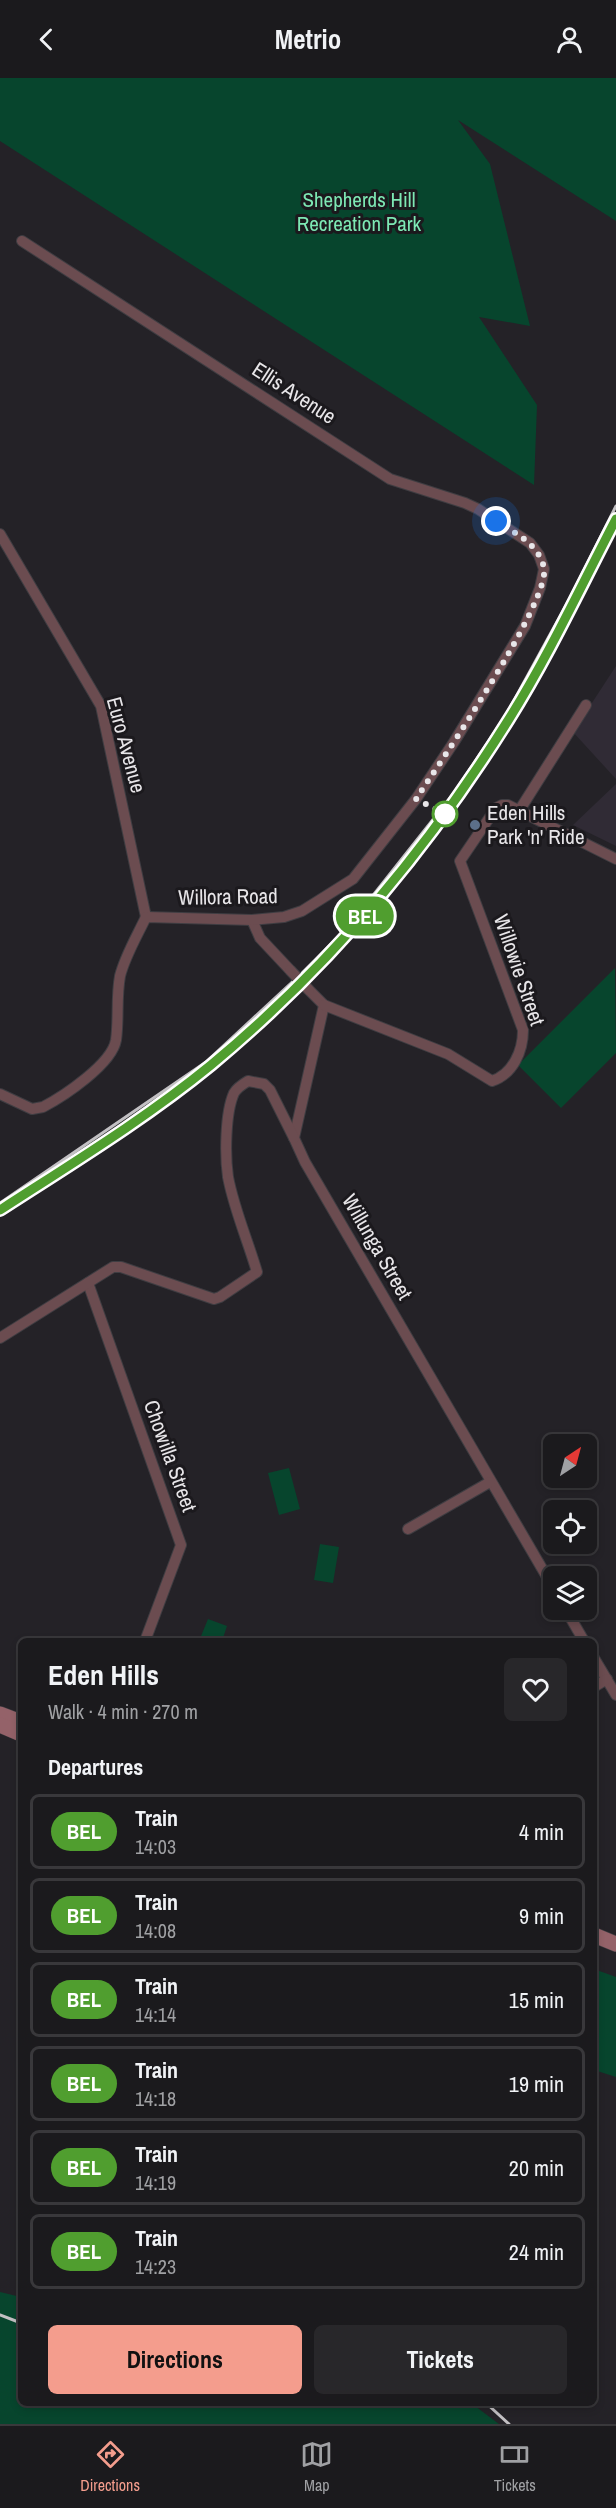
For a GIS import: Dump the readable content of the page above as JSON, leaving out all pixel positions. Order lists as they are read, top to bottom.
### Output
{
  "streets": {
    "street": [
      "Ellis Avenue",
      "Euro Avenue",
      "Willora Road",
      "Willowie Street",
      "Willunga Street",
      "Chowilla Street"
    ]
  },
  "crossings": [
    ["Ellis Avenue", "Willora Road"],
    ["Euro Avenue", "Willora Road"],
    ["Willunga Street", "Chowilla Street"]
  ],
  "parks": ["Shepherds Hill Recreation Park"],
  "places": ["Eden Hills Park 'n' Ride"],
  "north": "top right",
  "page": {
    "header": "Metrio",
    "on_map": "BEL",
    "heading": [
      ["Eden Hills", "Walk · 4 min · 270 m"],
      "Departures"
    ],
    "list": [
      {
        "mark": "BEL",
        "name": "Train",
        "note": "14:03",
        "value": "4 min"
      },
      {
        "mark": "BEL",
        "name": "Train",
        "note": "14:08",
        "value": "9 min"
      },
      {
        "mark": "BEL",
        "name": "Train",
        "note": "14:14",
        "value": "15 min"
      },
      {
        "mark": "BEL",
        "name": "Train",
        "note": "14:18",
        "value": "19 min"
      },
      {
        "mark": "BEL",
        "name": "Train",
        "note": "14:19",
        "value": "20 min"
      },
      {
        "mark": "BEL",
        "name": "Train",
        "note": "14:23",
        "value": "24 min"
      }
    ],
    "buttons": ["Directions", "Tickets"],
    "tabs": ["Directions", "Map", "Tickets"]
  }
}
